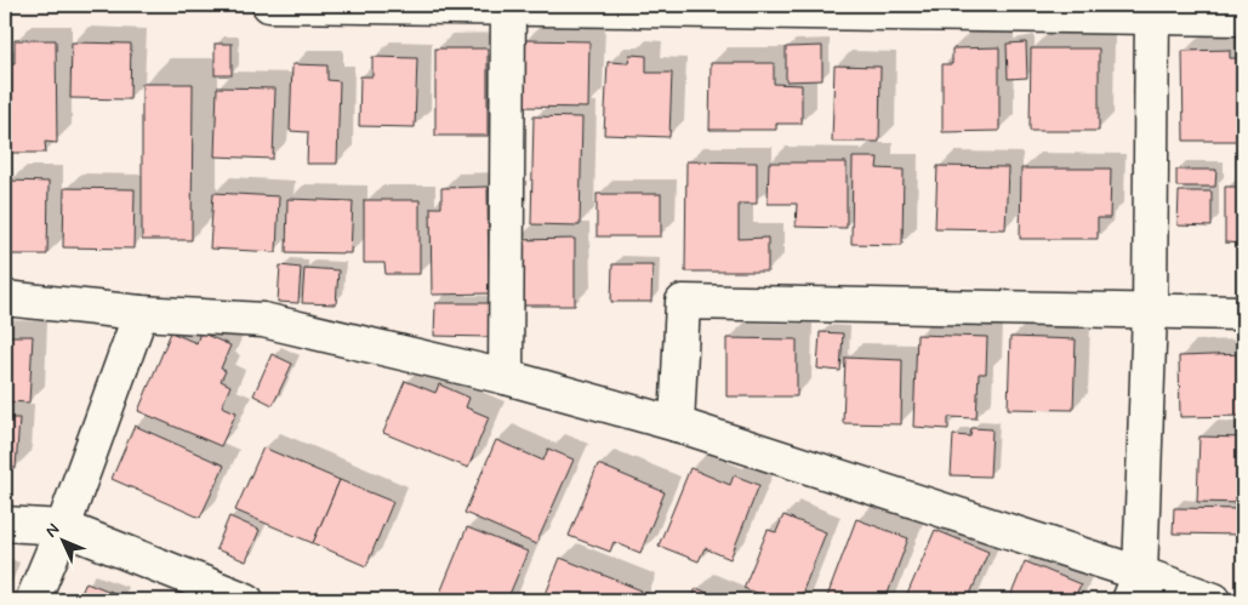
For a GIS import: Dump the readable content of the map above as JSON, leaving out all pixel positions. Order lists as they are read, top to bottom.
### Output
{
  "north": "top left"
}
